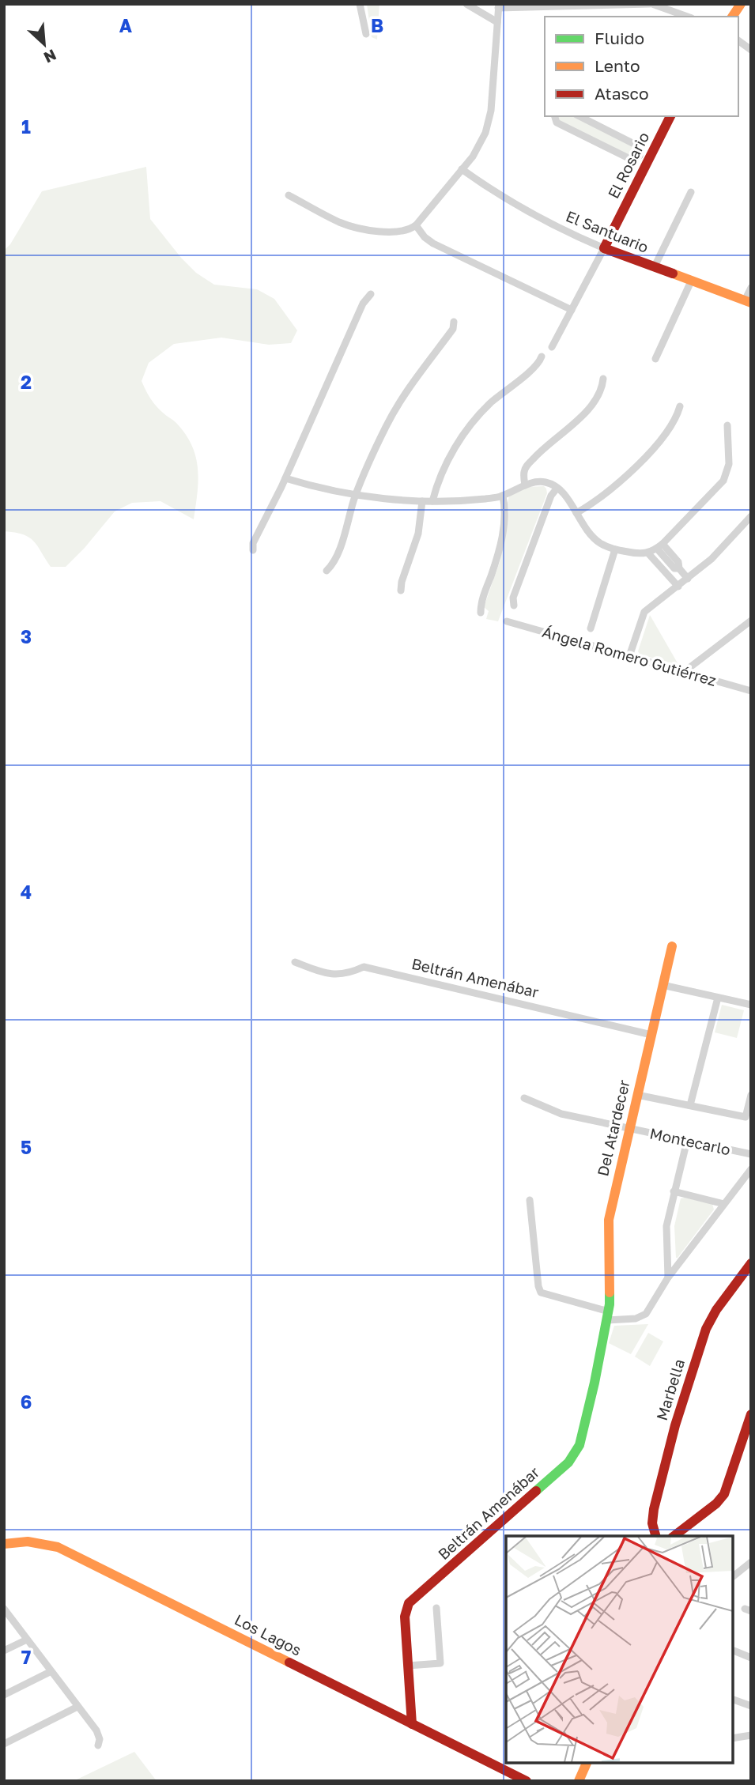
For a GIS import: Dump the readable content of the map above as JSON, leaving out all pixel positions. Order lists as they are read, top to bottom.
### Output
{
  "streets": {
    "street": [
      "El Rosario",
      "El Santuario",
      "Ángela Romero Gutiérrez",
      "Beltrán Amenábar",
      "Del Atardecer",
      "Montecarlo",
      "Marbella",
      "Los Lagos"
    ]
  },
  "crossings": [
    ["El Rosario", "El Santuario"],
    ["Beltrán Amenábar", "Del Atardecer"],
    ["Beltrán Amenábar", "Los Lagos"],
    ["Del Atardecer", "Montecarlo"]
  ],
  "legend": ["Fluido", "Lento", "Atasco"],
  "north": "bottom right",
  "grid": {
    "columns": ["A", "B"],
    "rows": [
      "1",
      "2",
      "3",
      "4",
      "5",
      "6",
      "7"
    ]
  }
}
